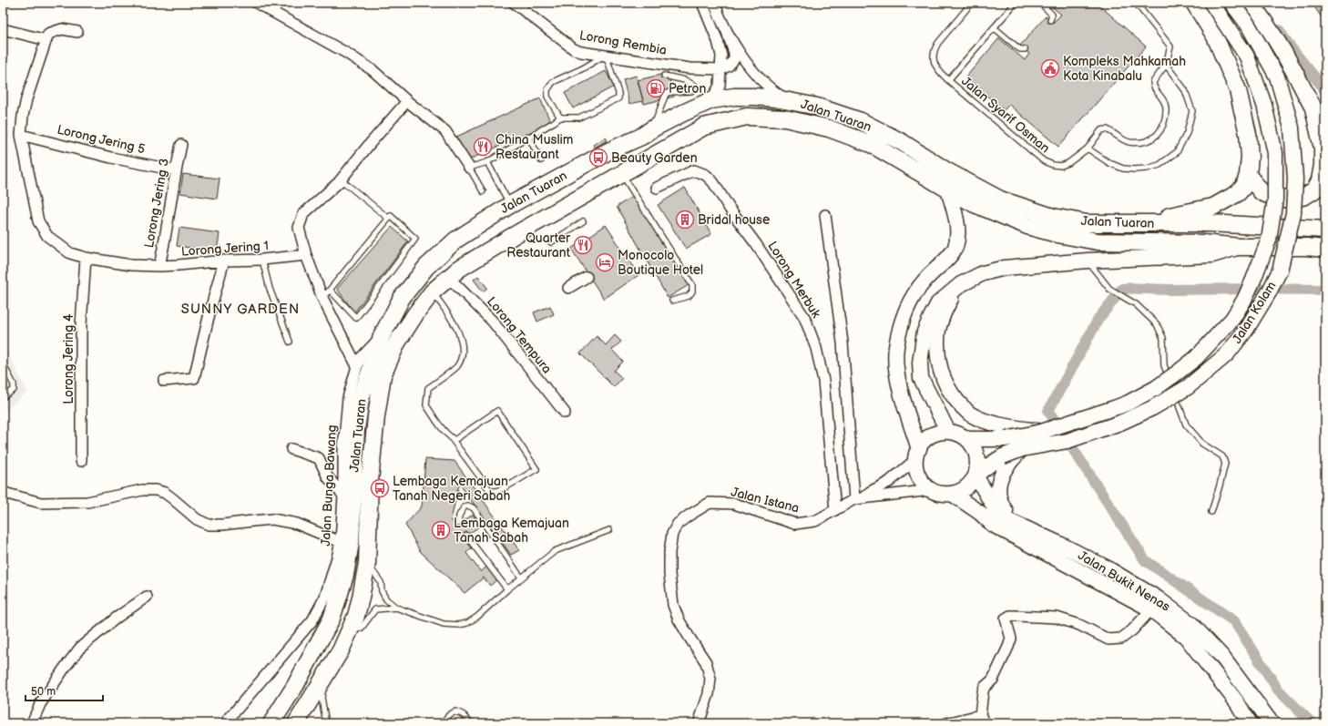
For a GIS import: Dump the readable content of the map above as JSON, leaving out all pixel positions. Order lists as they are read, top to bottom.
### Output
{
  "streets": {
    "main road": ["Jalan Tuaran", "Jalan Kolam", "Jalan Bukit Nenas"],
    "street": [
      "Lorong Rembia",
      "Lorong Jering 5",
      "Lorong Jering 3",
      "Lorong Jering 1",
      "Lorong Merbuk",
      "Lorong Tempura",
      "Lorong Jering 4",
      "Jalan Bunga Bawang",
      "Jalan Istana"
    ],
    "lane": ["Jalan Syarif Osman"]
  },
  "crossings": [
    ["Jalan Tuaran", "Lorong Tempura"],
    ["Jalan Tuaran", "Jalan Bunga Bawang"],
    ["Lorong Jering 5", "Lorong Jering 3"],
    ["Lorong Jering 5", "Lorong Jering 1"],
    ["Lorong Jering 3", "Lorong Jering 1"],
    ["Lorong Jering 1", "Lorong Jering 4"],
    ["Lorong Merbuk", "Jalan Istana"],
    ["Jalan Kolam", "Jalan Istana"],
    ["Jalan Kolam", "Jalan Bukit Nenas"],
    ["Jalan Istana", "Jalan Bukit Nenas"]
  ],
  "districts": ["SUNNY GARDEN"],
  "places": {
    "public building": ["Kompleks Mahkamah Kota Kinabalu"],
    "fuel station": ["Petron"],
    "restaurant": ["China Muslim Restaurant", "Quarter Restaurant"],
    "bus stop": ["Beauty Garden", "Lembaga Kemajuan Tanah Negeri Sabah"],
    "building": ["Bridal house", "Lembaga Kemajuan Tanah Sabah"],
    "hotel": ["Monocolo Boutique Hotel"]
  },
  "scale_bar": "50 m"
}
